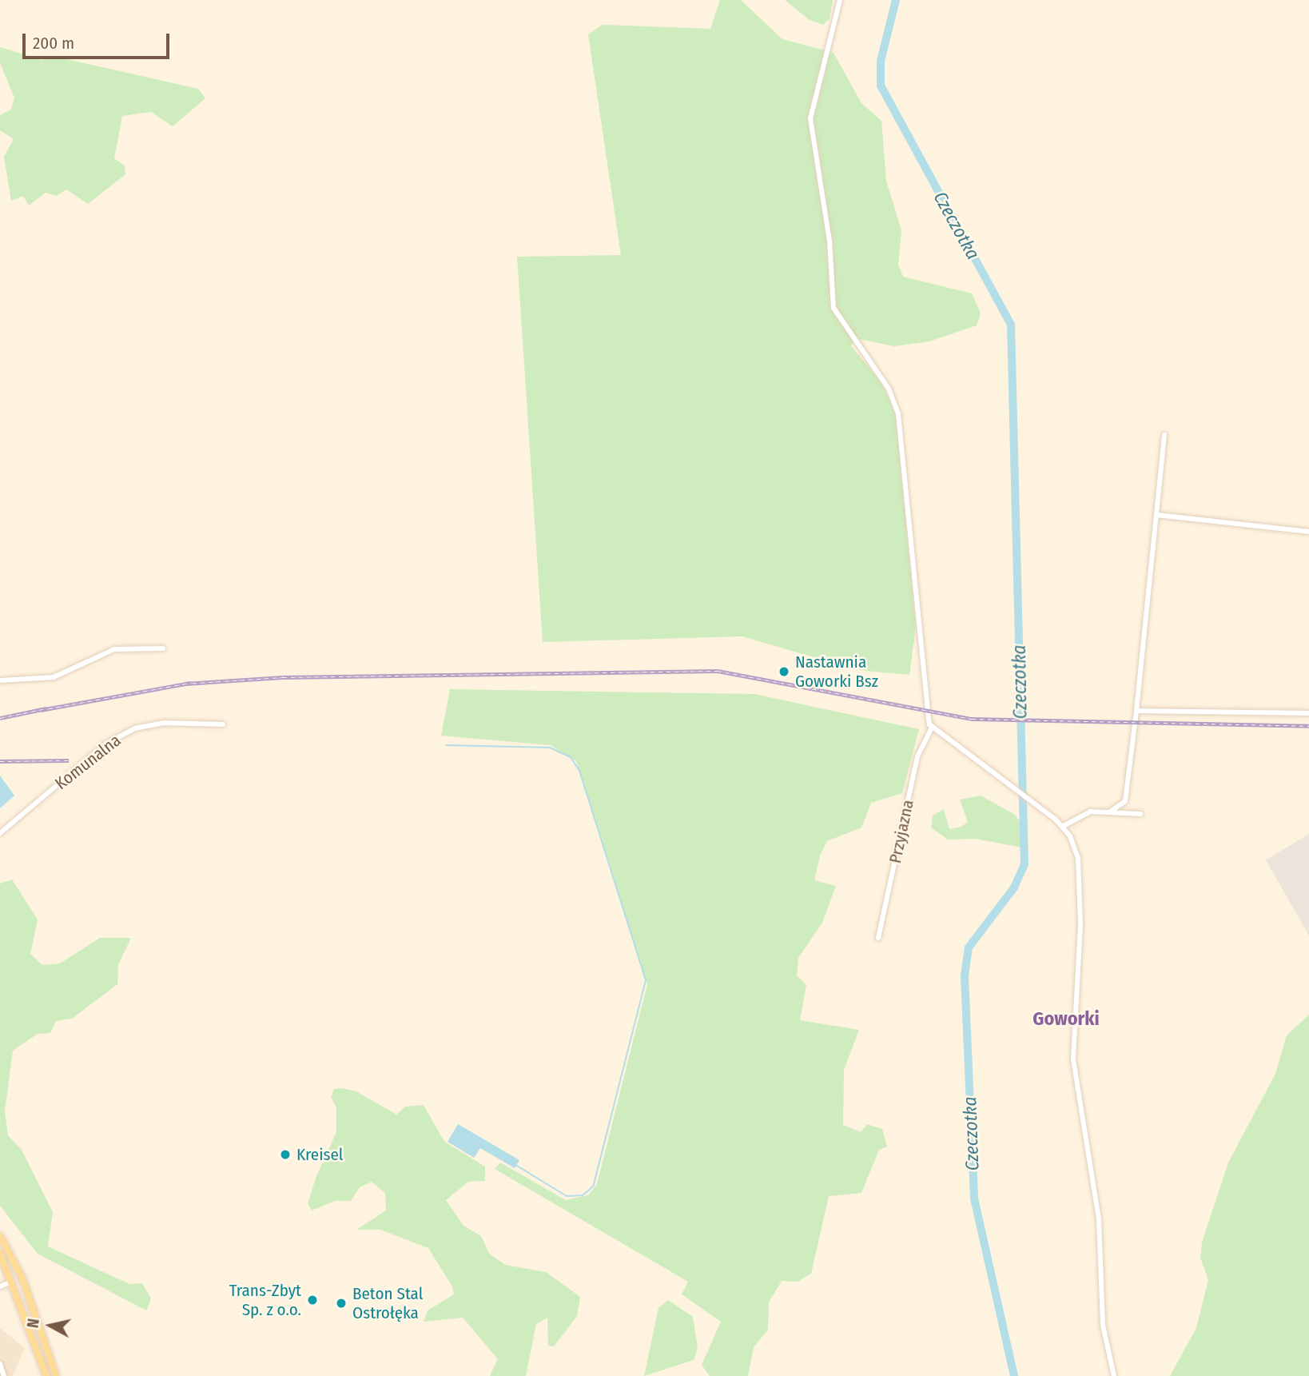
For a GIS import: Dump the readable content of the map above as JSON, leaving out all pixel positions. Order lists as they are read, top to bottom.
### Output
{
  "streets": {
    "street": ["Komunalna", "Przyjazna"]
  },
  "districts": ["Goworki"],
  "water": ["Czeczotka"],
  "places": [
    "Nastawnia Goworki Bsz",
    "Kreisel",
    "Trans-Zbyt Sp. z o.o.",
    "Beton Stal Ostrołęka"
  ],
  "scale_bar": "200 m",
  "north": "left"
}
